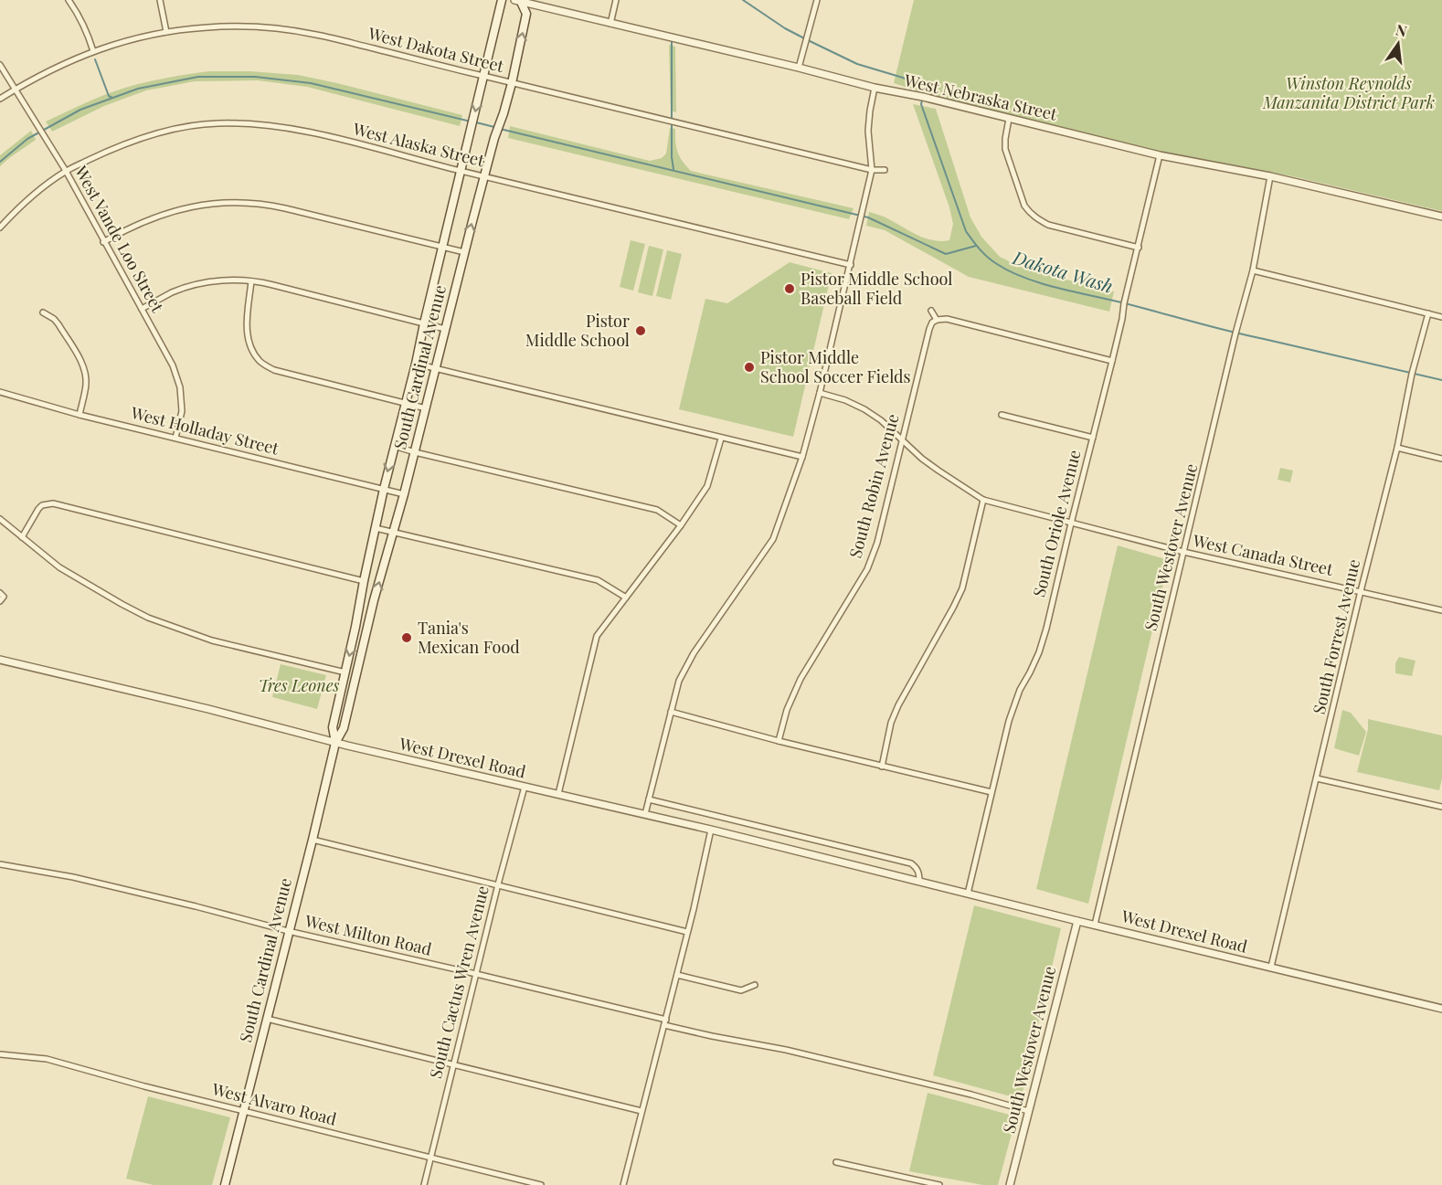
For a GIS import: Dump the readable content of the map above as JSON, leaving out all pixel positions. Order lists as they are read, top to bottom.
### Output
{
  "streets": {
    "main road": ["South Cardinal Avenue"],
    "street": [
      "West Dakota Street",
      "West Nebraska Street",
      "West Alaska Street",
      "West Vande Loo Street",
      "West Holladay Street",
      "South Robin Avenue",
      "South Oriole Avenue",
      "South Westover Avenue",
      "West Canada Street",
      "South Forrest Avenue",
      "West Drexel Road",
      "West Milton Road",
      "South Cactus Wren Avenue",
      "West Alvaro Road"
    ]
  },
  "crossings": [
    ["West Dakota Street", "West Vande Loo Street"],
    ["West Dakota Street", "South Cardinal Avenue"],
    ["West Nebraska Street", "South Cardinal Avenue"],
    ["West Nebraska Street", "South Oriole Avenue"],
    ["West Nebraska Street", "South Westover Avenue"],
    ["West Alaska Street", "West Vande Loo Street"],
    ["West Alaska Street", "South Cardinal Avenue"],
    ["West Vande Loo Street", "West Holladay Street"],
    ["South Cardinal Avenue", "West Holladay Street"],
    ["South Cardinal Avenue", "West Drexel Road"],
    ["South Cardinal Avenue", "West Milton Road"],
    ["South Cardinal Avenue", "West Alvaro Road"],
    ["South Robin Avenue", "West Canada Street"],
    ["South Oriole Avenue", "West Canada Street"],
    ["South Oriole Avenue", "West Drexel Road"],
    ["South Westover Avenue", "West Canada Street"],
    ["South Westover Avenue", "West Drexel Road"],
    ["South Westover Avenue", "West Milton Road"],
    ["West Canada Street", "South Forrest Avenue"],
    ["South Forrest Avenue", "West Drexel Road"],
    ["West Drexel Road", "South Cactus Wren Avenue"],
    ["West Milton Road", "South Cactus Wren Avenue"],
    ["South Cactus Wren Avenue", "West Alvaro Road"]
  ],
  "water": ["Dakota Wash"],
  "parks": ["Winston Reynolds Manzanita District Park", "Tres Leones"],
  "places": [
    "Pistor Middle School Baseball Field",
    "Pistor Middle School",
    "Pistor Middle School Soccer Fields",
    "Tania's Mexican Food"
  ],
  "north": "top"
}
